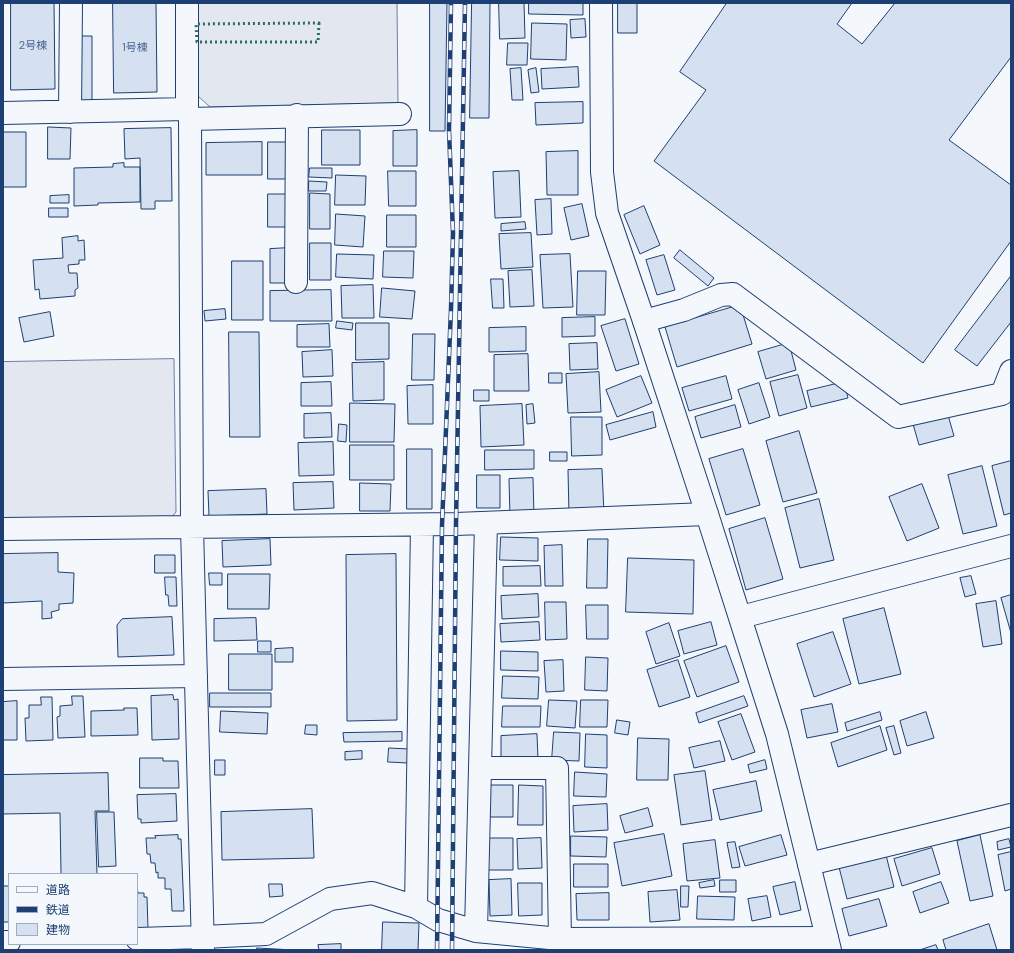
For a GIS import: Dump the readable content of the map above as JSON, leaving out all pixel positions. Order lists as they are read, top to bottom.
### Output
{
  "house_numbers": ["2号棟", "1号棟"],
  "legend": ["道路", "鉄道", "建物"]
}
